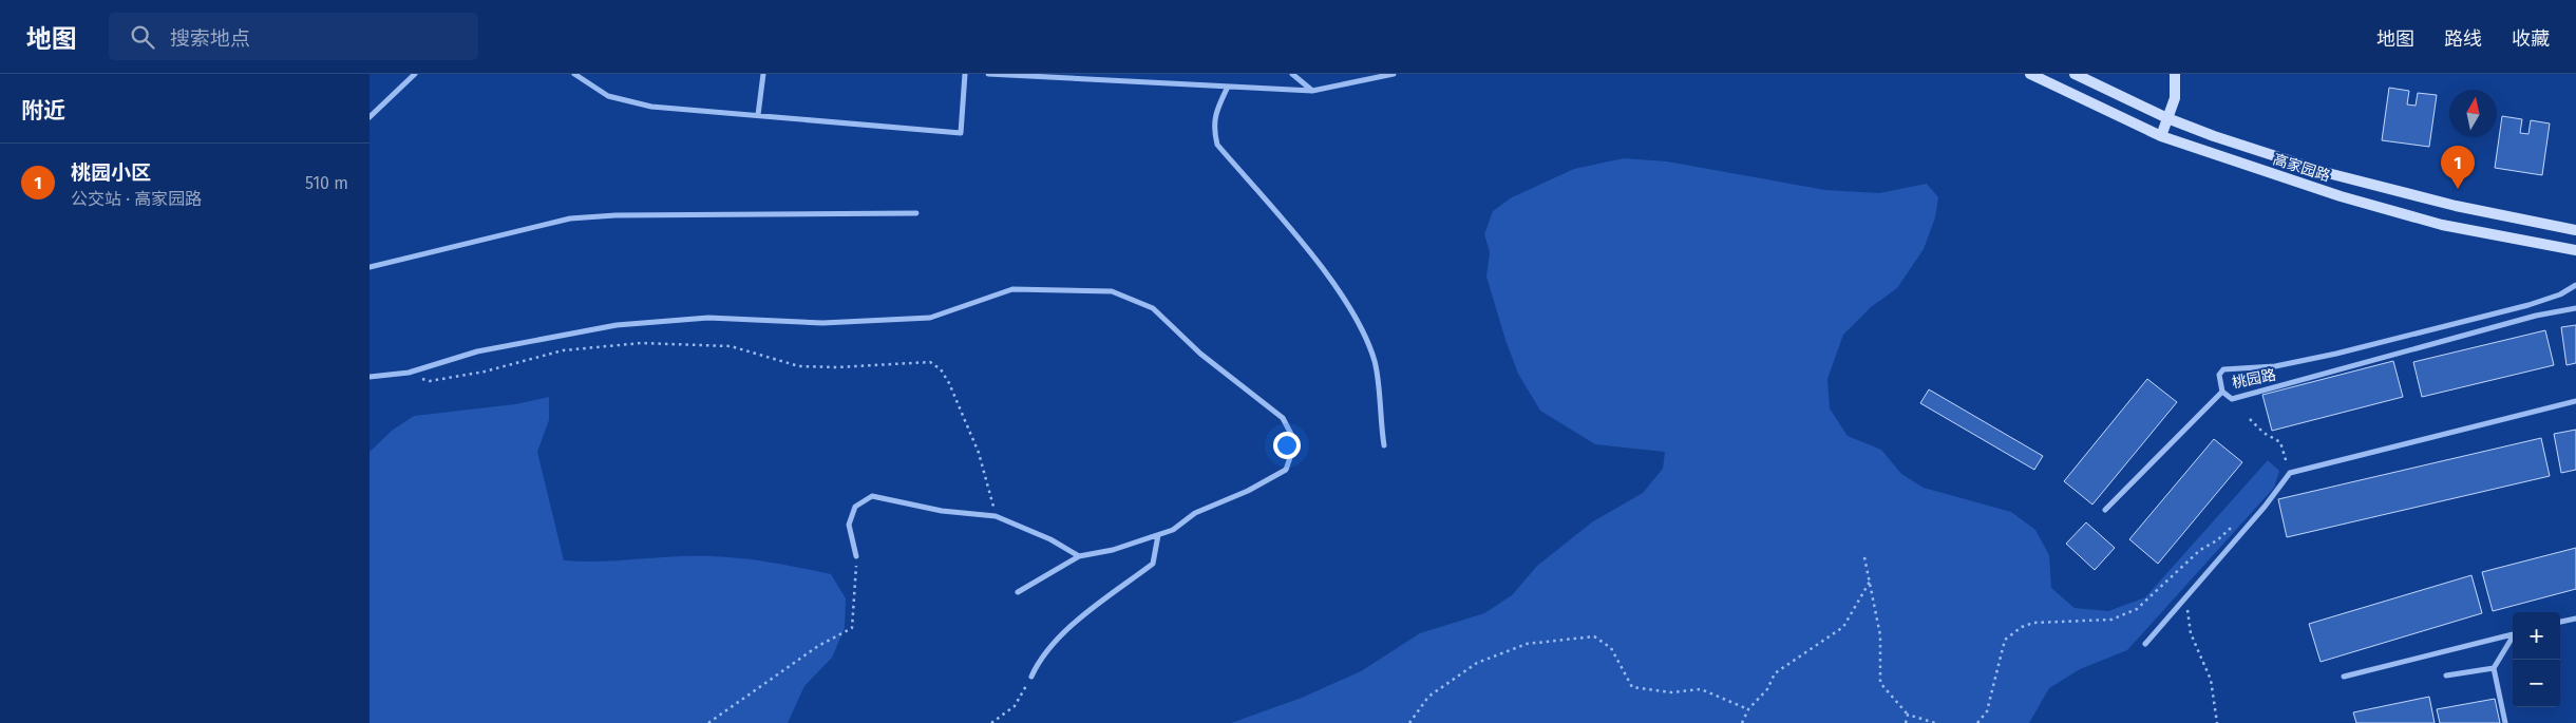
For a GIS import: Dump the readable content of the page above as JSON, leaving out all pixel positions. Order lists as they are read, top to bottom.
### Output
{
  "streets": {
    "main road": ["高家园路"],
    "street": ["桃园路"]
  },
  "north": "top",
  "page": {
    "header": "地图",
    "search": "搜索地点",
    "nav": ["地图", "路线", "收藏"],
    "heading": "附近",
    "list": [
      {
        "mark": "1",
        "name": "桃园小区",
        "note": "公交站 · 高家园路",
        "value": "510 m"
      }
    ],
    "pins": "1",
    "map_buttons": ["+", "−"]
  }
}
